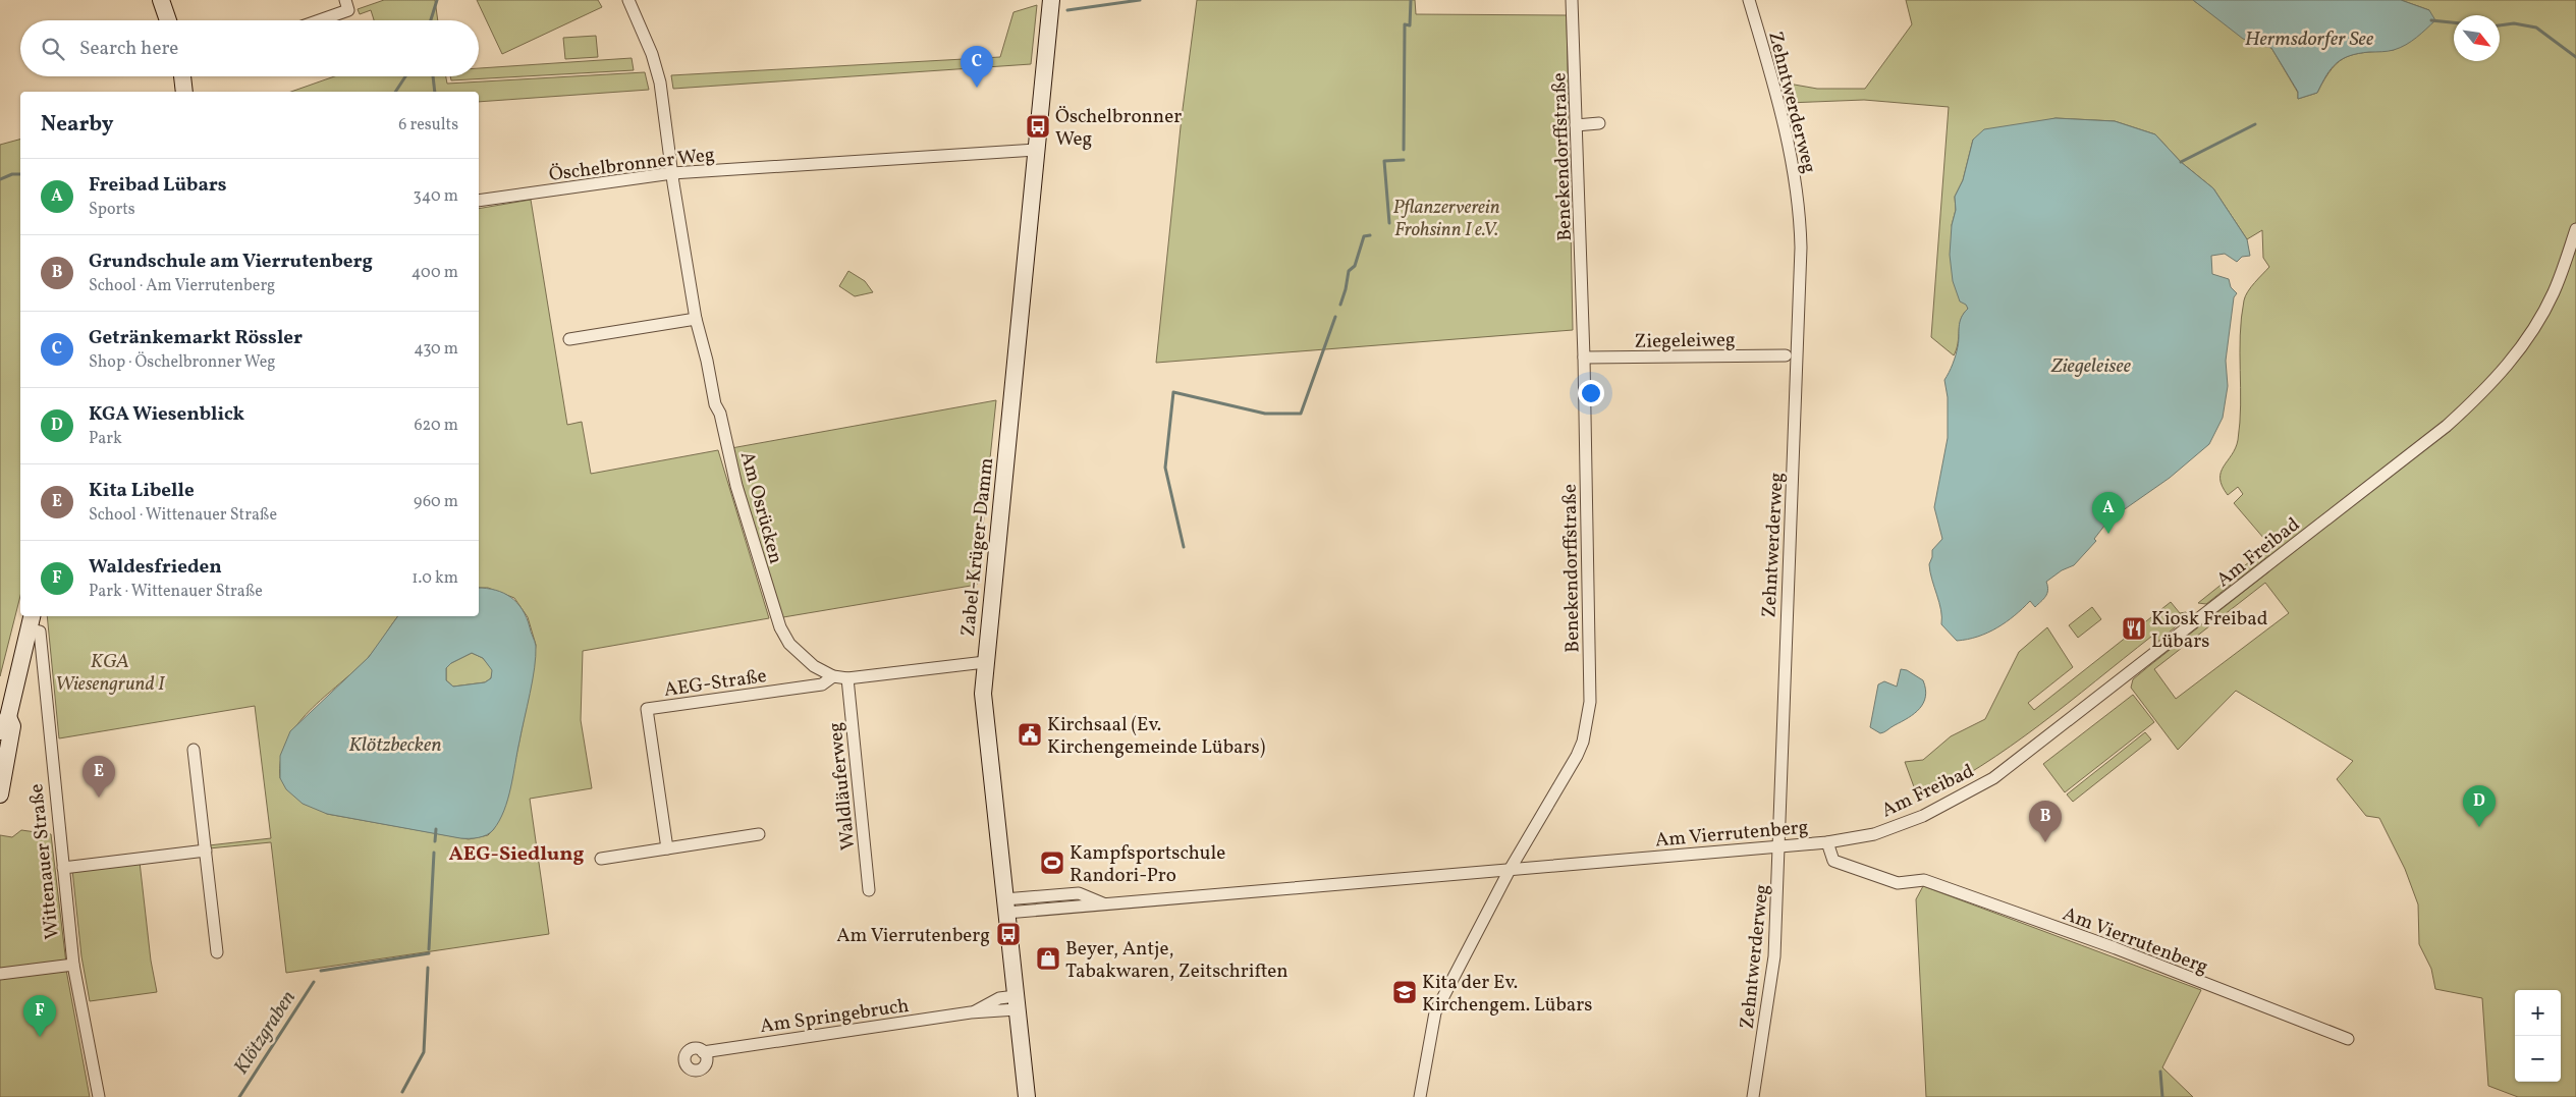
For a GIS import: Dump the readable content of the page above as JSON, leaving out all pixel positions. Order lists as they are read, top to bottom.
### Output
{
  "streets": {
    "street": [
      "Zehntwerderweg",
      "Benekendorffstraße",
      "Öschelbronner Weg",
      "Ziegeleiweg",
      "Am Osrücken",
      "Zabel-Krüger-Damm",
      "Am Freibad",
      "AEG-Straße",
      "Waldläuferweg",
      "Am Vierrutenberg",
      "Wittenauer Straße",
      "Am Springebruch"
    ]
  },
  "crossings": [
    ["Zehntwerderweg", "Am Vierrutenberg"],
    ["Benekendorffstraße", "Ziegeleiweg"],
    ["Benekendorffstraße", "Am Vierrutenberg"],
    ["Öschelbronner Weg", "Am Osrücken"],
    ["Öschelbronner Weg", "Zabel-Krüger-Damm"],
    ["Am Osrücken", "Zabel-Krüger-Damm"],
    ["Am Osrücken", "AEG-Straße"],
    ["Am Osrücken", "Waldläuferweg"],
    ["Zabel-Krüger-Damm", "Am Vierrutenberg"],
    ["Zabel-Krüger-Damm", "Am Springebruch"],
    ["Am Freibad", "Am Vierrutenberg"]
  ],
  "districts": ["AEG-Siedlung"],
  "water": [
    "Hermsdorfer See",
    "Ziegeleisee",
    "Klötzbecken",
    "Klötzgraben"
  ],
  "parks": ["Pflanzerverein Frohsinn I e.V.", "KGA Wiesengrund I"],
  "places": {
    "bus stop": ["Öschelbronner Weg", "Am Vierrutenberg"],
    "restaurant": ["Kiosk Freibad Lübars"],
    "public building": ["Kirchsaal (Ev. Kirchengemeinde Lübars)"],
    "sports": ["Kampfsportschule Randori-Pro"],
    "shop": ["Beyer, Antje, Tabakwaren, Zeitschriften"],
    "school or university": ["Kita der Ev. Kirchengem. Lübars"]
  },
  "north": "bottom right",
  "page": {
    "search": "Search here",
    "pins": [
      "C",
      "A",
      "E",
      "D",
      "B",
      "F"
    ],
    "heading": ["Nearby", "6 results"],
    "list": [
      {
        "mark": "A",
        "name": "Freibad Lübars",
        "note": "Sports",
        "value": "340 m"
      },
      {
        "mark": "B",
        "name": "Grundschule am Vierrutenberg",
        "note": "School · Am Vierrutenberg",
        "value": "400 m"
      },
      {
        "mark": "C",
        "name": "Getränkemarkt Rössler",
        "note": "Shop · Öschelbronner Weg",
        "value": "430 m"
      },
      {
        "mark": "D",
        "name": "KGA Wiesenblick",
        "note": "Park",
        "value": "620 m"
      },
      {
        "mark": "E",
        "name": "Kita Libelle",
        "note": "School · Wittenauer Straße",
        "value": "960 m"
      },
      {
        "mark": "F",
        "name": "Waldesfrieden",
        "note": "Park · Wittenauer Straße",
        "value": "1.0 km"
      }
    ],
    "map_buttons": ["+", "−"]
  }
}
